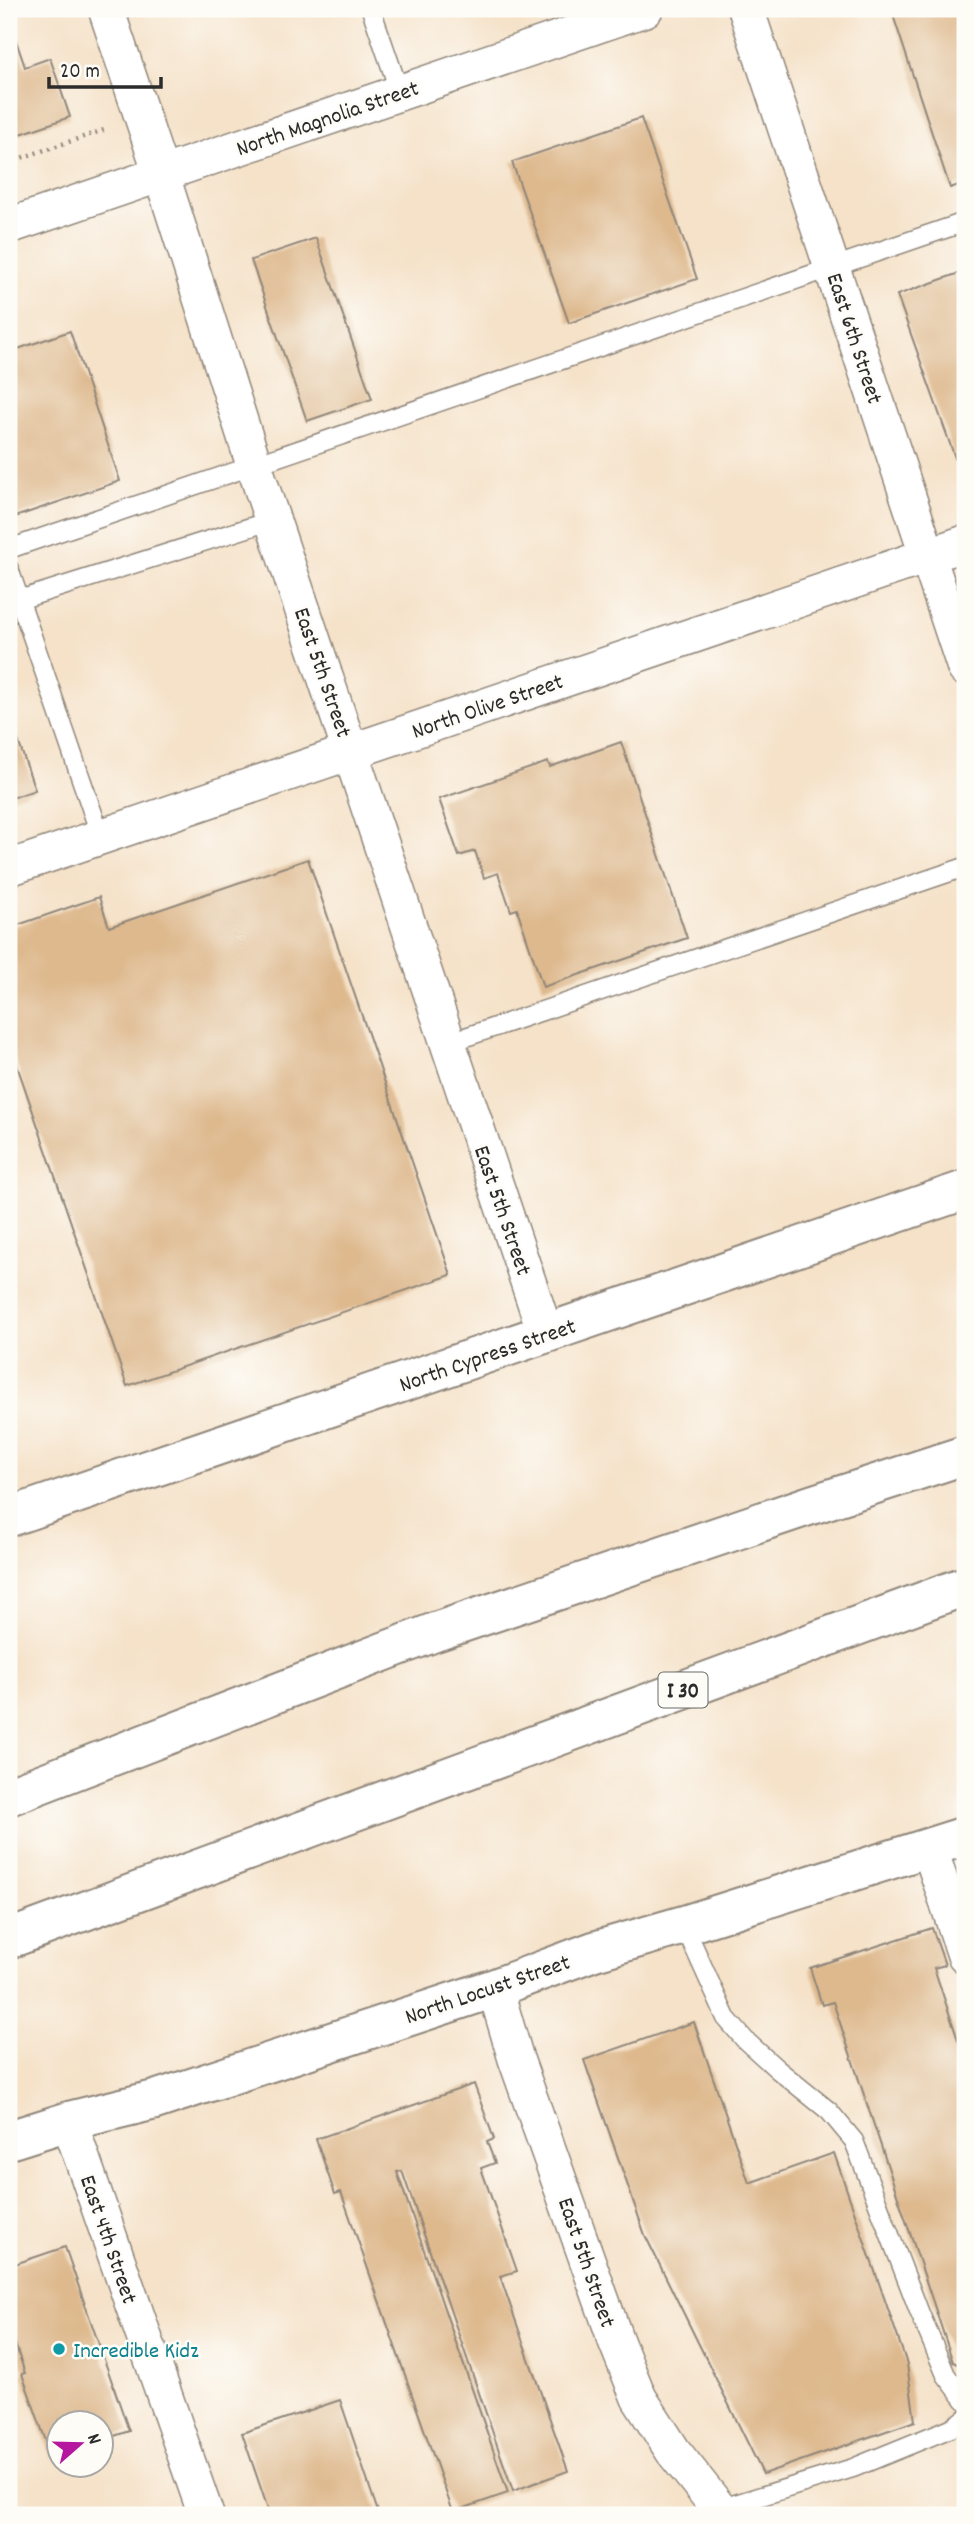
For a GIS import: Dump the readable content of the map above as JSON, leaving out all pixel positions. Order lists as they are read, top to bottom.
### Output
{
  "streets": {
    "main road": ["North Cypress Street", "I 30", "North Locust Street"],
    "street": [
      "North Magnolia Street",
      "East 6th Street",
      "East 5th Street",
      "North Olive Street",
      "East 4th Street"
    ]
  },
  "crossings": [
    ["North Magnolia Street", "East 5th Street"],
    ["East 6th Street", "North Olive Street"],
    ["East 5th Street", "North Olive Street"],
    ["East 5th Street", "North Cypress Street"],
    ["East 5th Street", "North Locust Street"],
    ["North Locust Street", "East 4th Street"]
  ],
  "places": ["Incredible Kidz"],
  "scale_bar": "20 m",
  "north": "right"
}
